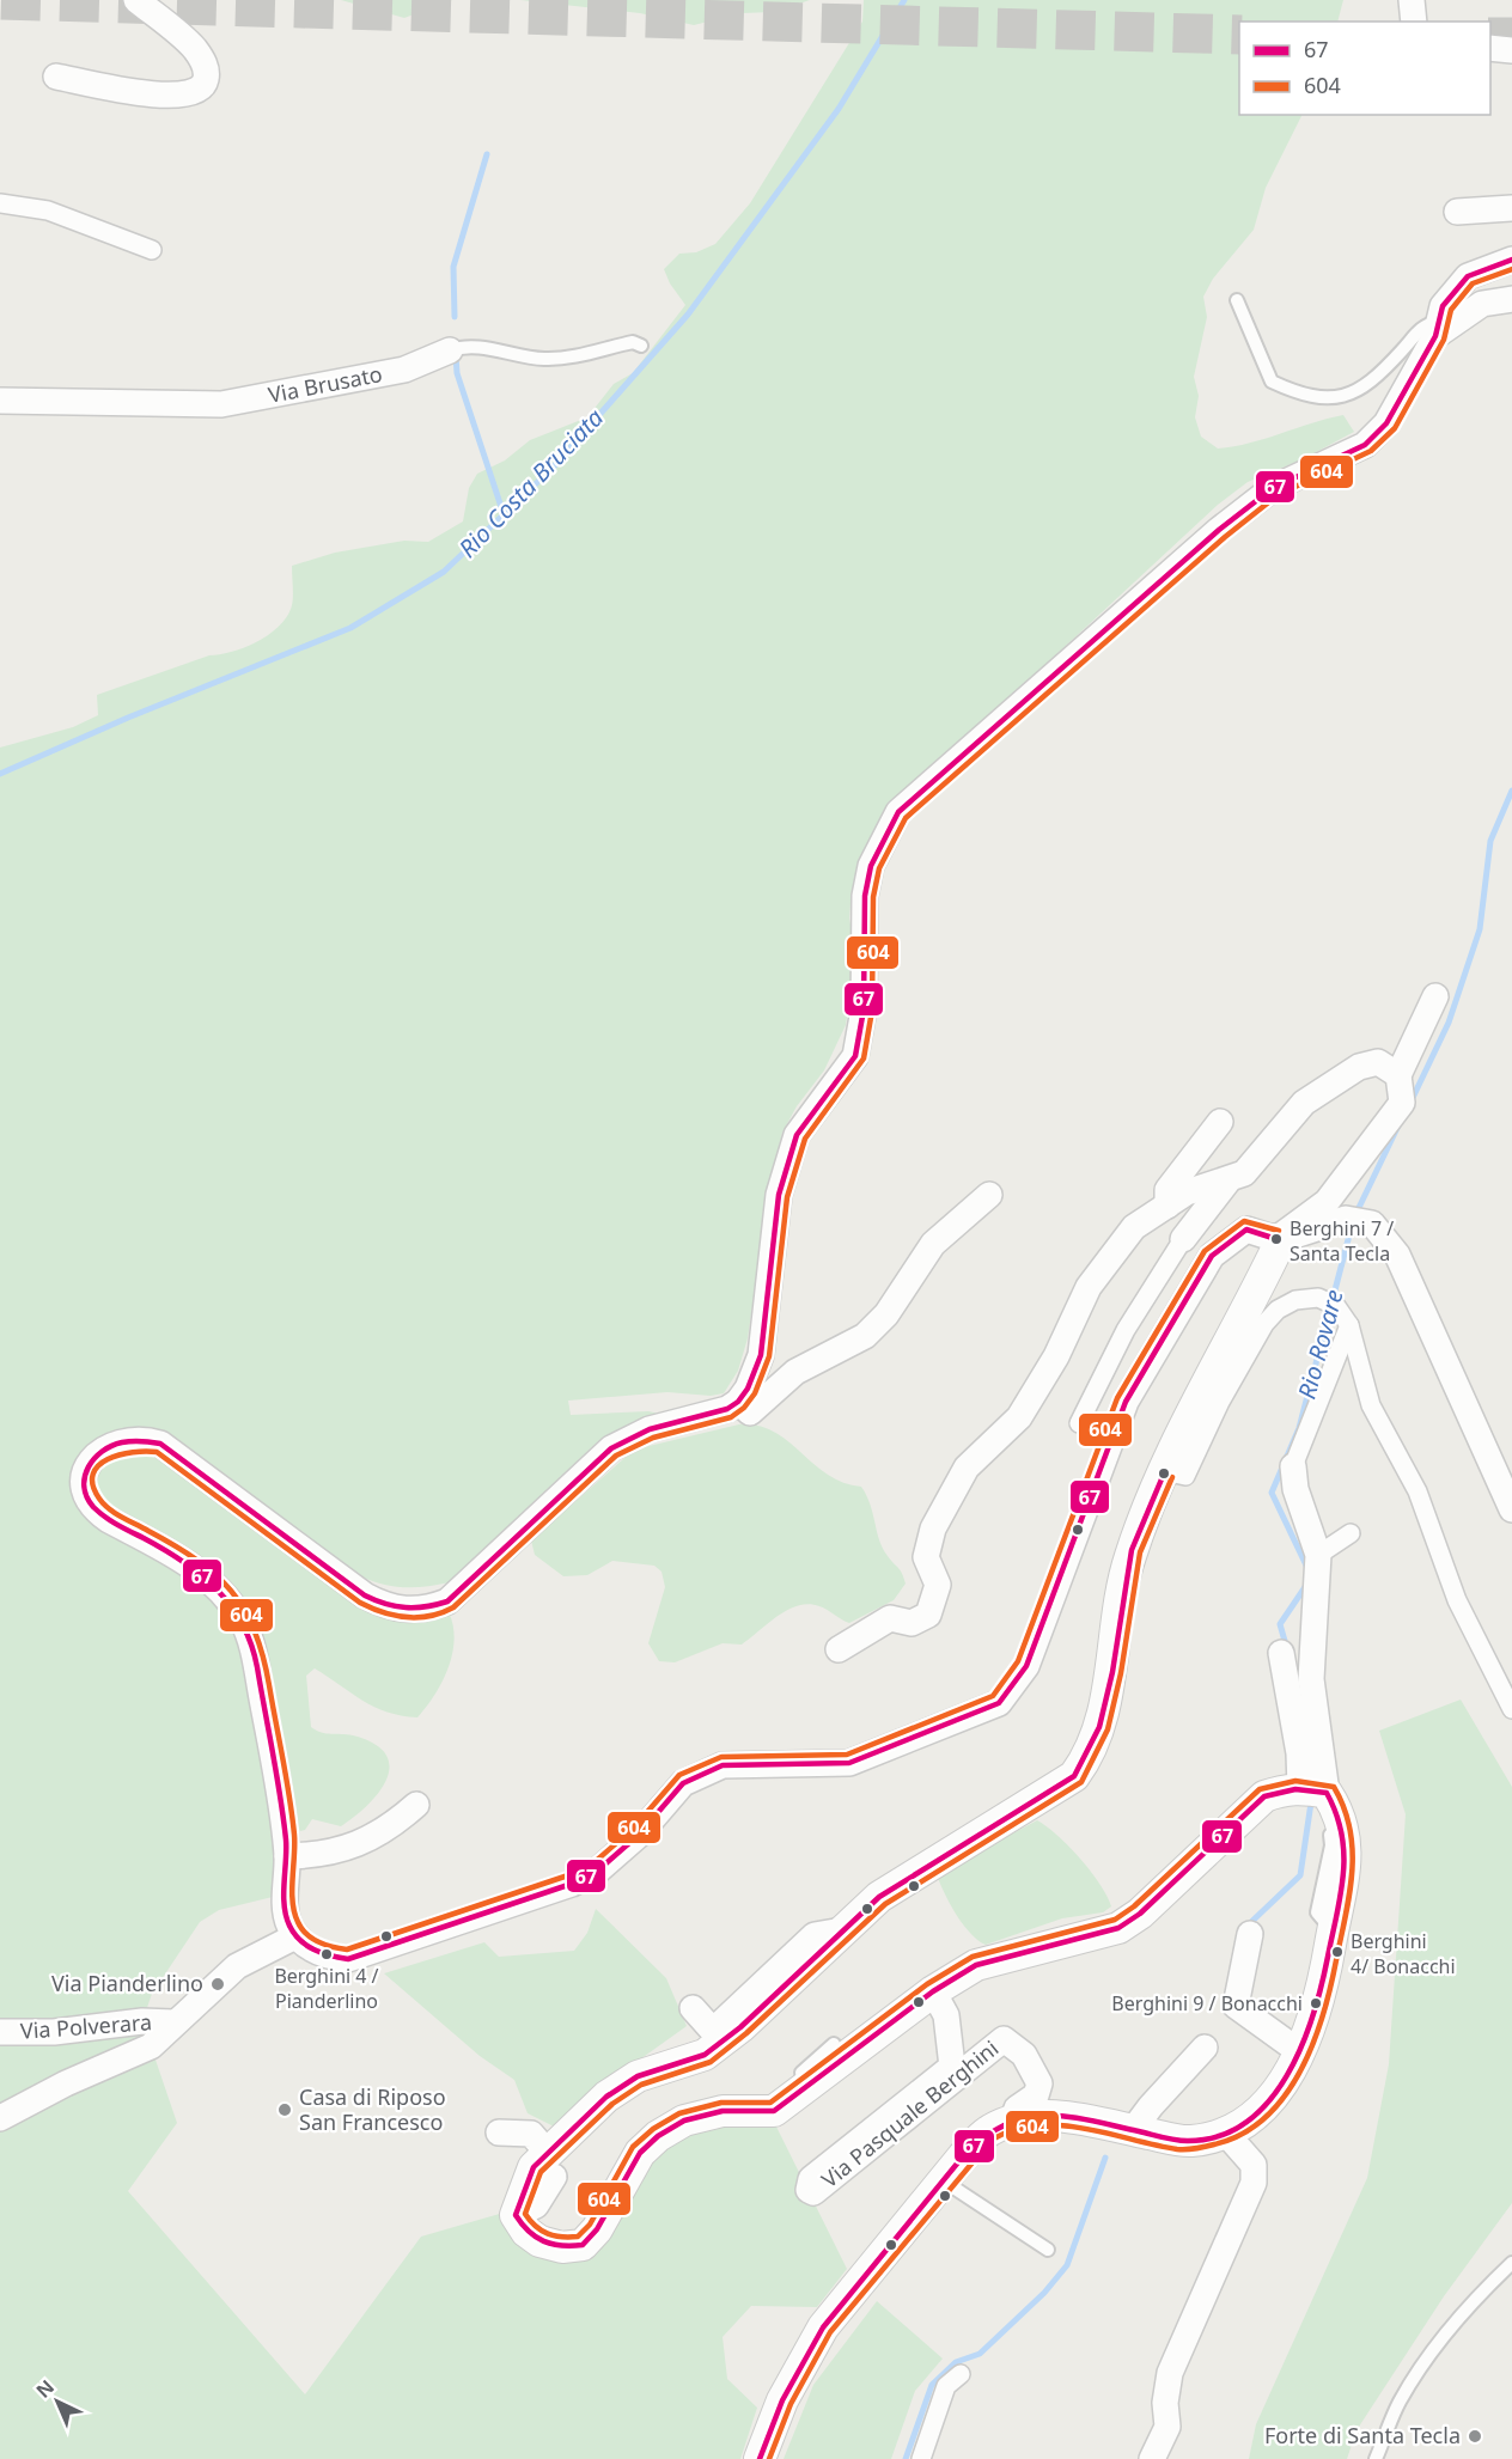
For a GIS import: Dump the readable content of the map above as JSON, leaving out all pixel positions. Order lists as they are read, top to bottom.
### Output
{
  "streets": {
    "street": ["Via Brusato", "Via Polverara", "Via Pasquale Berghini"]
  },
  "water": ["Rio Costa Bruciata", "Rio Rovare"],
  "places": [
    "Berghini 7 / Santa Tecla",
    "Berghini 4/ Bonacchi",
    "Berghini 4 / Pianderlino",
    "Via Pianderlino",
    "Berghini 9 / Bonacchi",
    "Casa di Riposo San Francesco",
    "Forte di Santa Tecla"
  ],
  "lines": ["transit line 67", "transit line 604"],
  "legend": ["67", "604"],
  "north": "top left"
}
